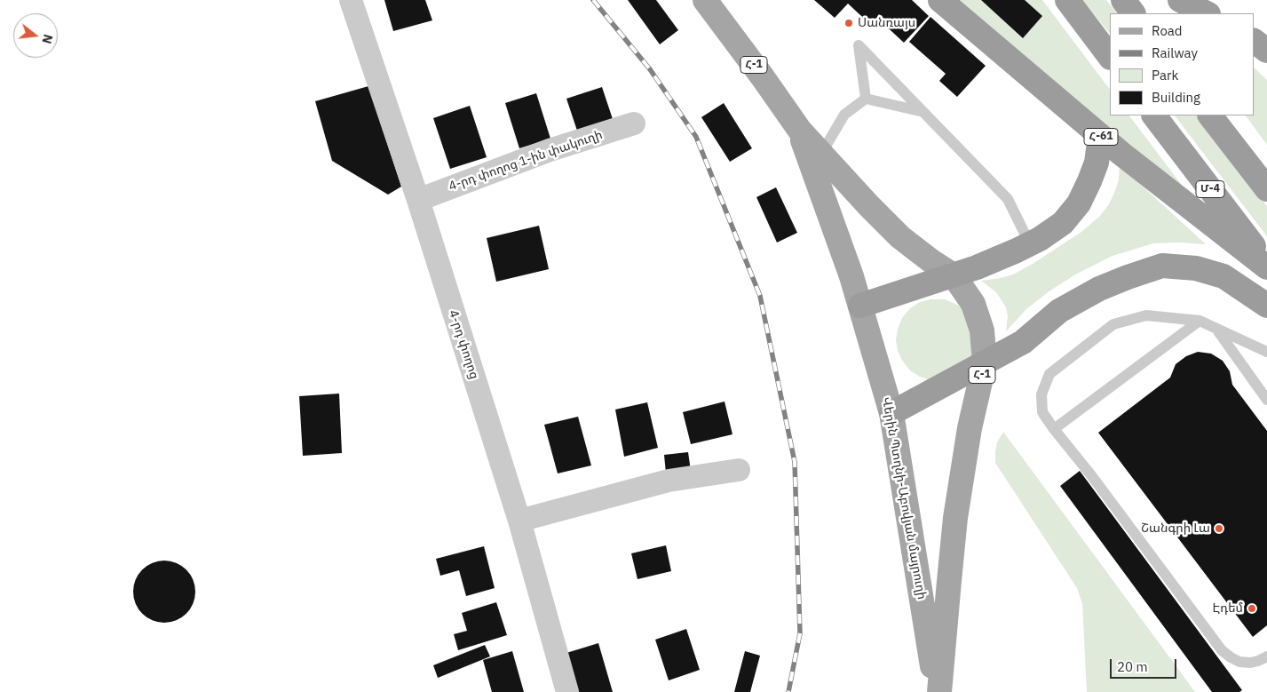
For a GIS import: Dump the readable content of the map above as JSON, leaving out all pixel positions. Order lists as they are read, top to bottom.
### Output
{
  "streets": {
    "highway": ["Հ-61", "Մ-4"],
    "main road": ["Հ-1", "Վերին Պտղնի-Աբովյան մայրուղի"],
    "street": ["4-րդ փողոց 1-ին փակուղի", "4-րդ փողոց"]
  },
  "crossings": [
    ["Հ-61", "Մ-4"],
    ["4-րդ փողոց 1-ին փակուղի", "4-րդ փողոց"]
  ],
  "places": ["Սանռայս", "Շանգրի Լա", "Էդեմ"],
  "legend": [
    "Road",
    "Railway",
    "Park",
    "Building"
  ],
  "scale_bar": "20 m",
  "north": "right"
}
